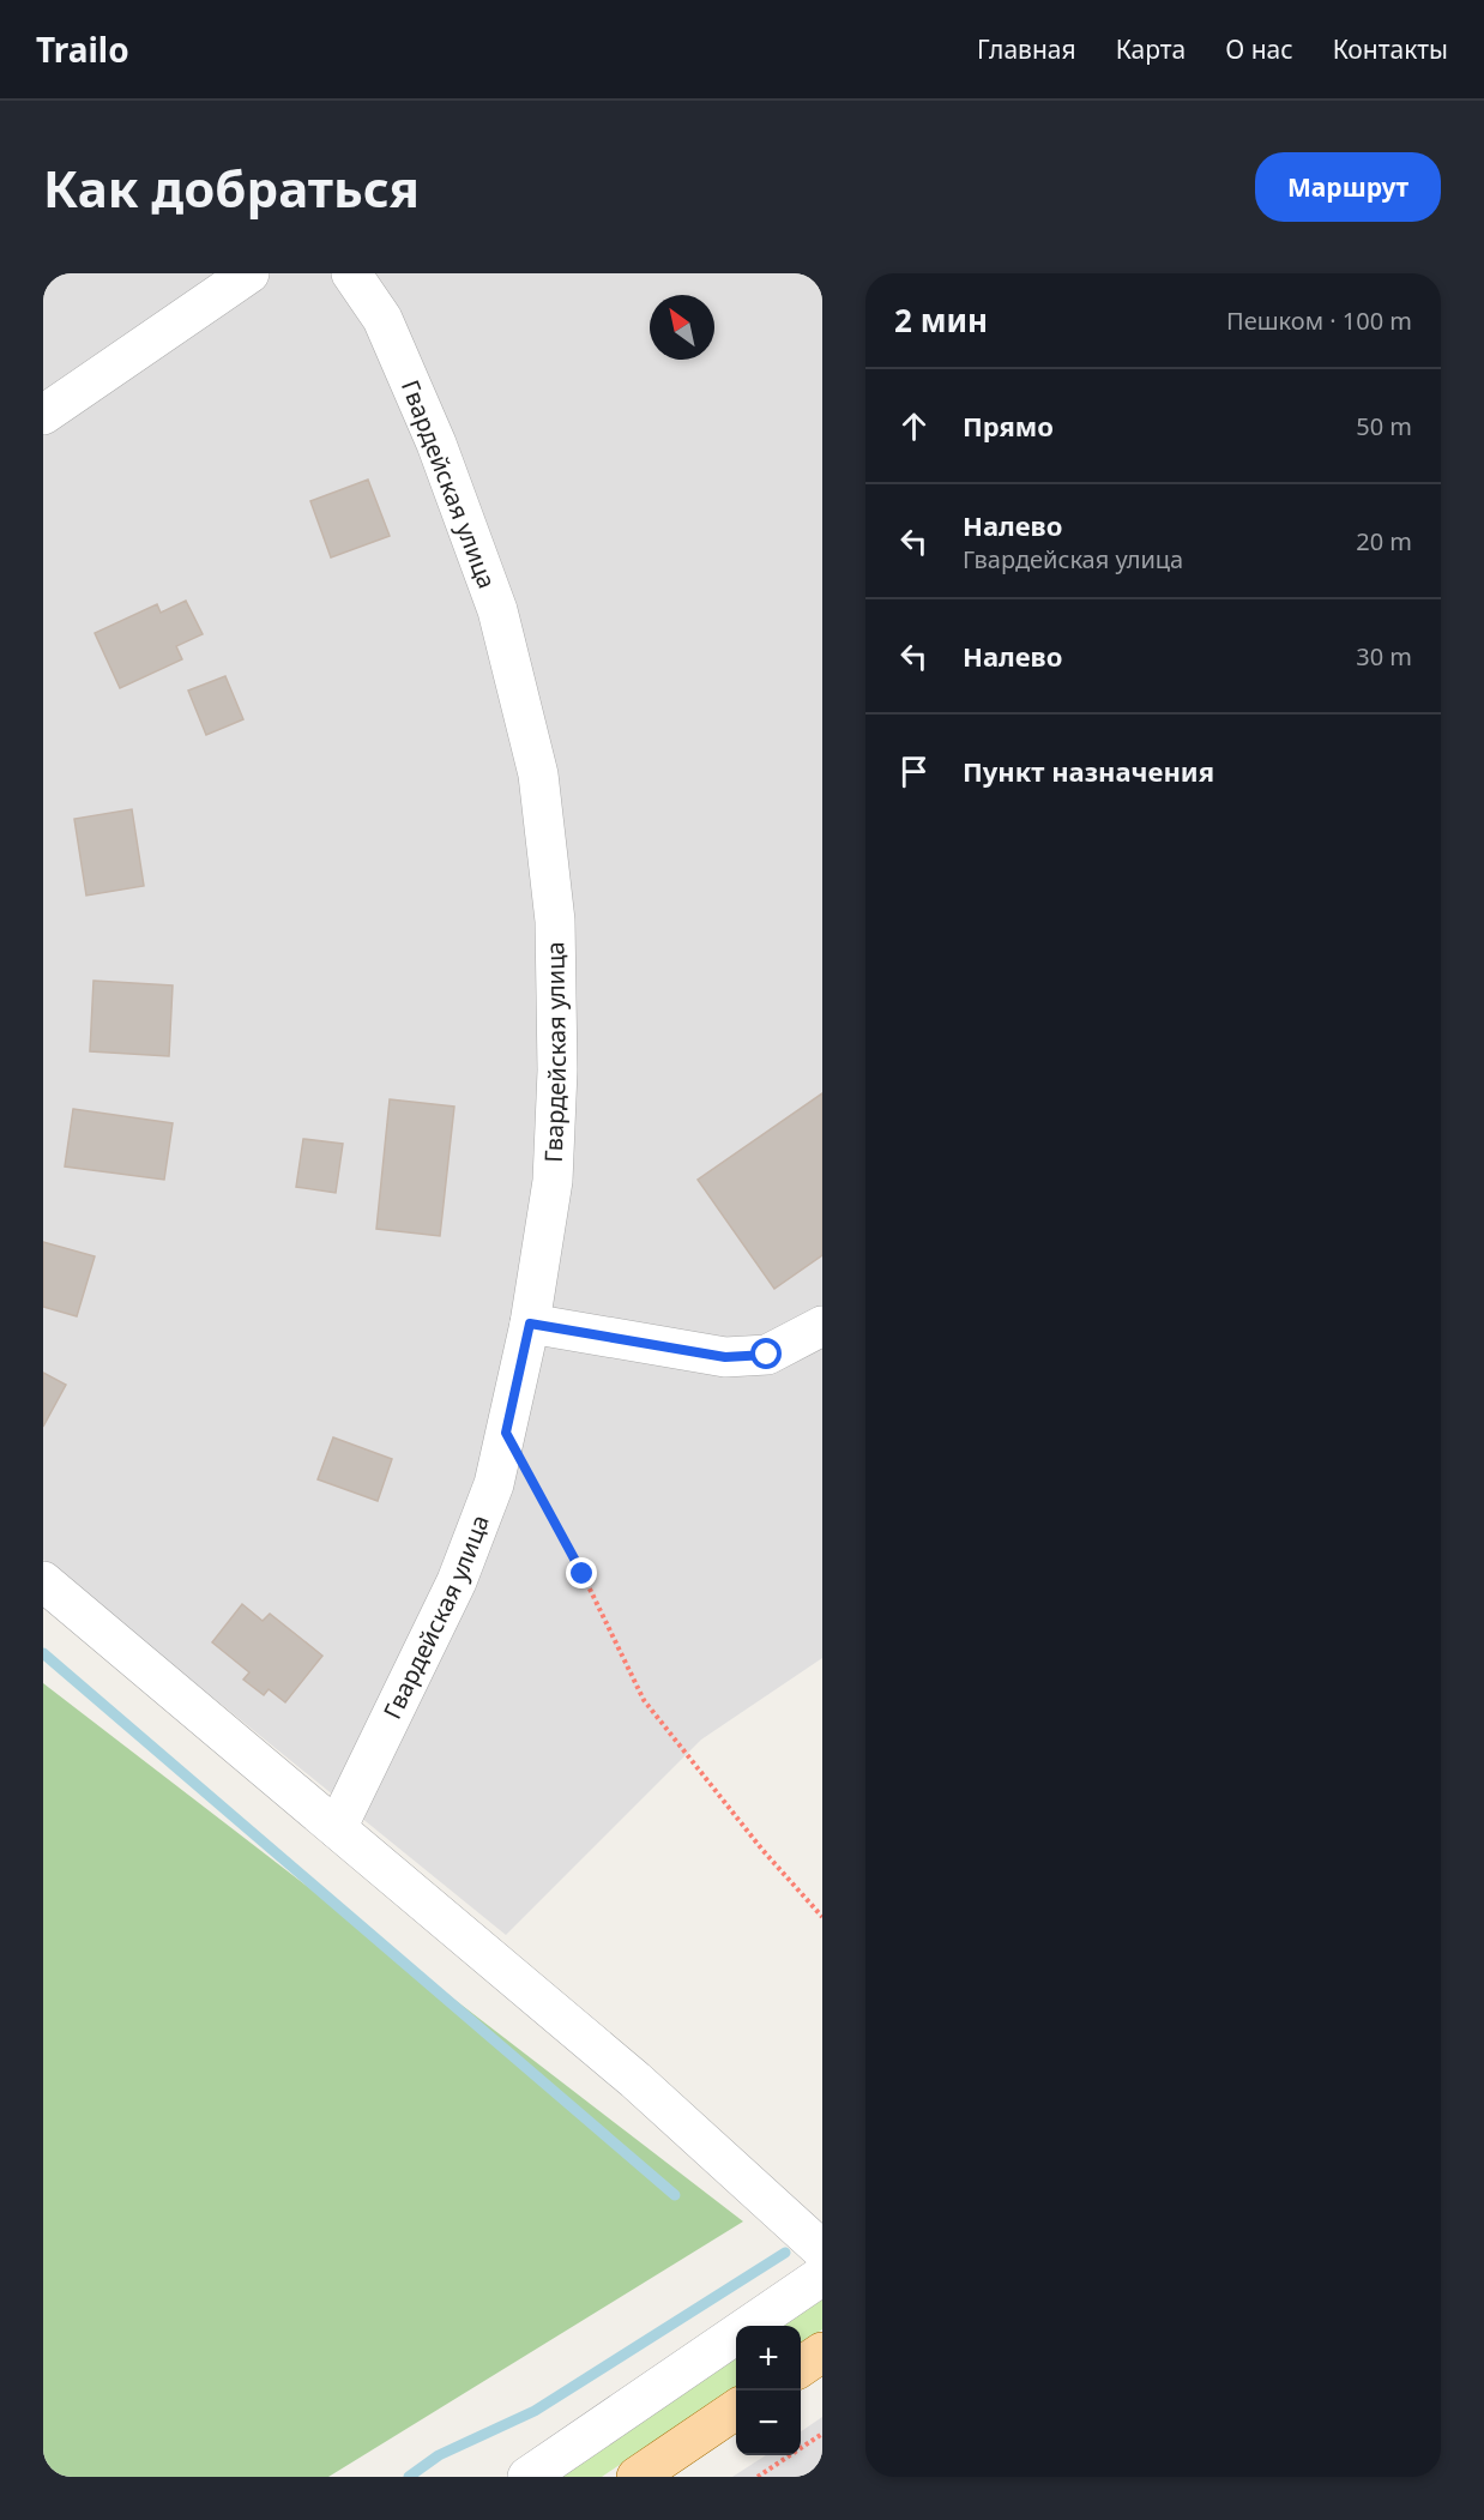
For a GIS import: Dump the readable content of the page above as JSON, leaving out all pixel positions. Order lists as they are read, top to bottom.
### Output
{
  "streets": {
    "street": ["Гвардейская улица"]
  },
  "north": "top left",
  "page": {
    "header": "Trailo",
    "nav": [
      "Главная",
      "Карта",
      "О нас",
      "Контакты"
    ],
    "buttons": "Маршрут",
    "title": "Как добраться",
    "heading": ["2 мин", "Пешком · 100 m"],
    "list": [
      ["Прямо", "50 m"],
      ["Налево", "Гвардейская улица", "20 m"],
      ["Налево", "30 m"],
      "Пункт назначения"
    ],
    "map_buttons": ["+", "−"]
  }
}
